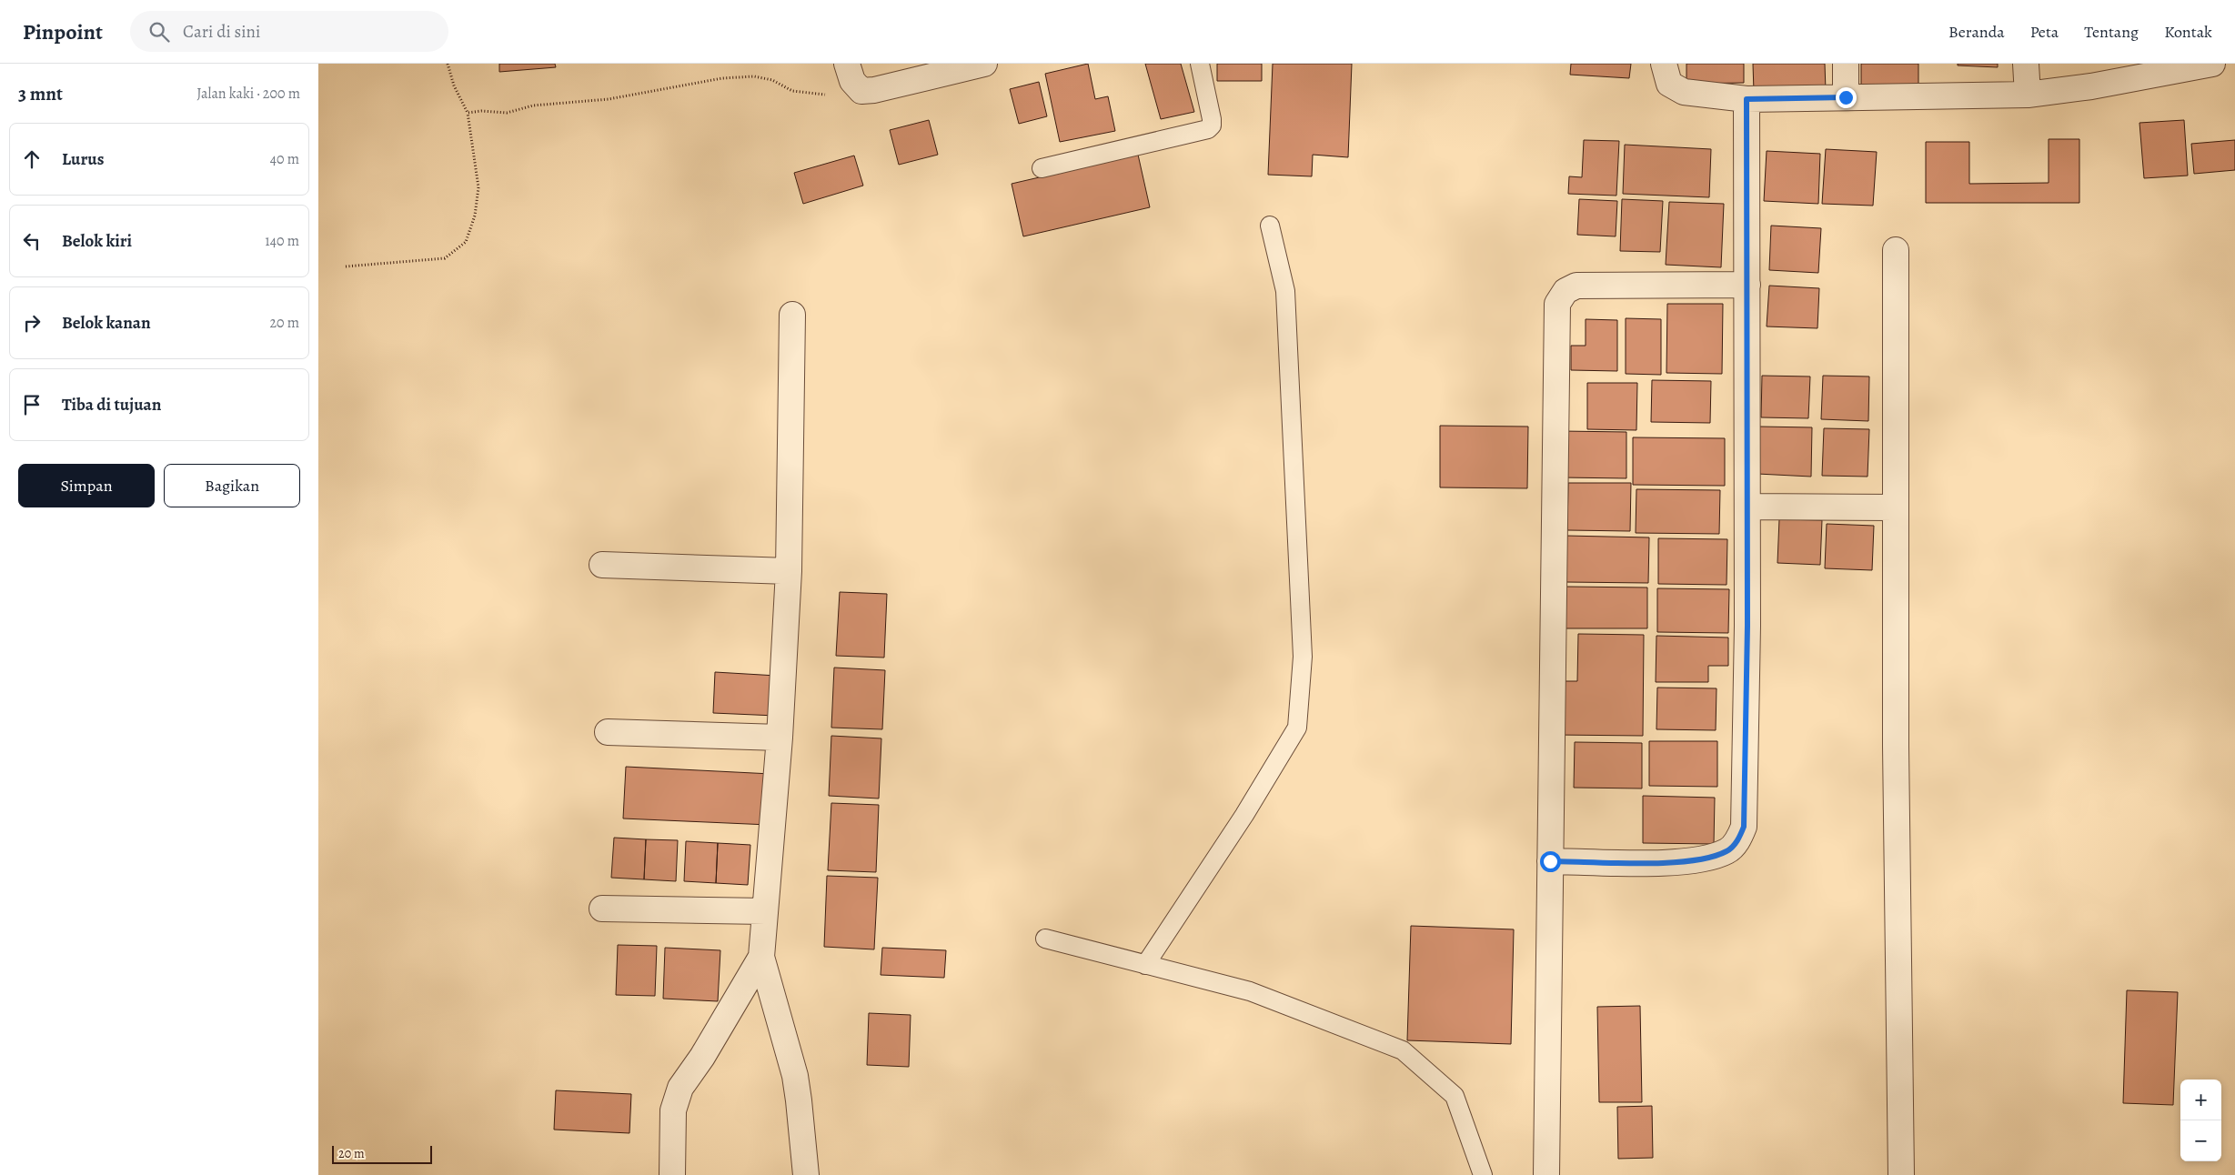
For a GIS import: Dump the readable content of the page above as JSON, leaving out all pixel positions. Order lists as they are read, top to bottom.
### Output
{
  "scale_bar": "20 m",
  "page": {
    "header": "Pinpoint",
    "search": "Cari di sini",
    "nav": [
      "Beranda",
      "Peta",
      "Tentang",
      "Kontak"
    ],
    "heading": ["3 mnt", "Jalan kaki · 200 m"],
    "list": [
      ["Lurus", "40 m"],
      ["Belok kiri", "140 m"],
      ["Belok kanan", "20 m"],
      "Tiba di tujuan"
    ],
    "buttons": ["Simpan", "Bagikan"],
    "map_buttons": ["+", "−"],
    "scale": "20 m"
  }
}
